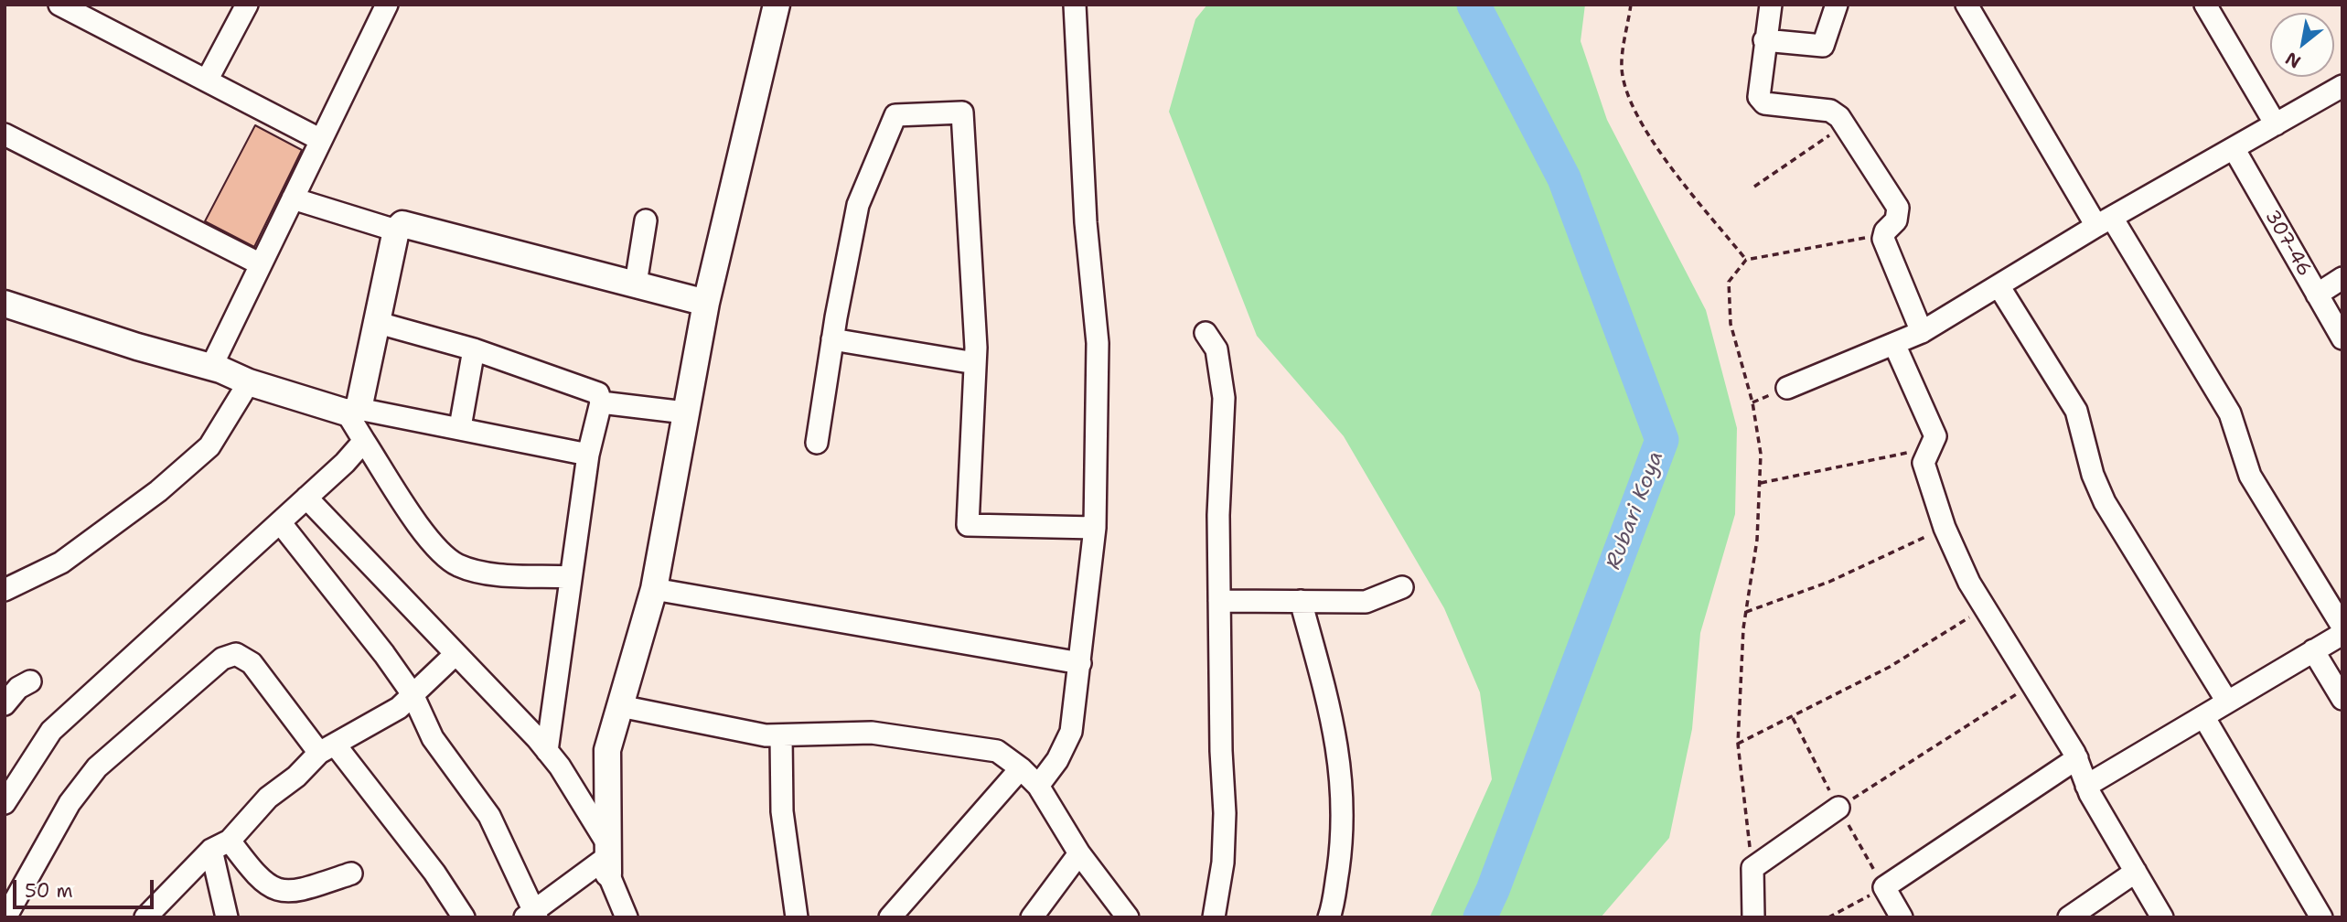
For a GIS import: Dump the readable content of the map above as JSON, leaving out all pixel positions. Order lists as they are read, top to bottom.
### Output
{
  "streets": {
    "street": ["307-46"]
  },
  "water": ["Rubari Koya"],
  "scale_bar": "50 m",
  "north": "bottom left"
}
